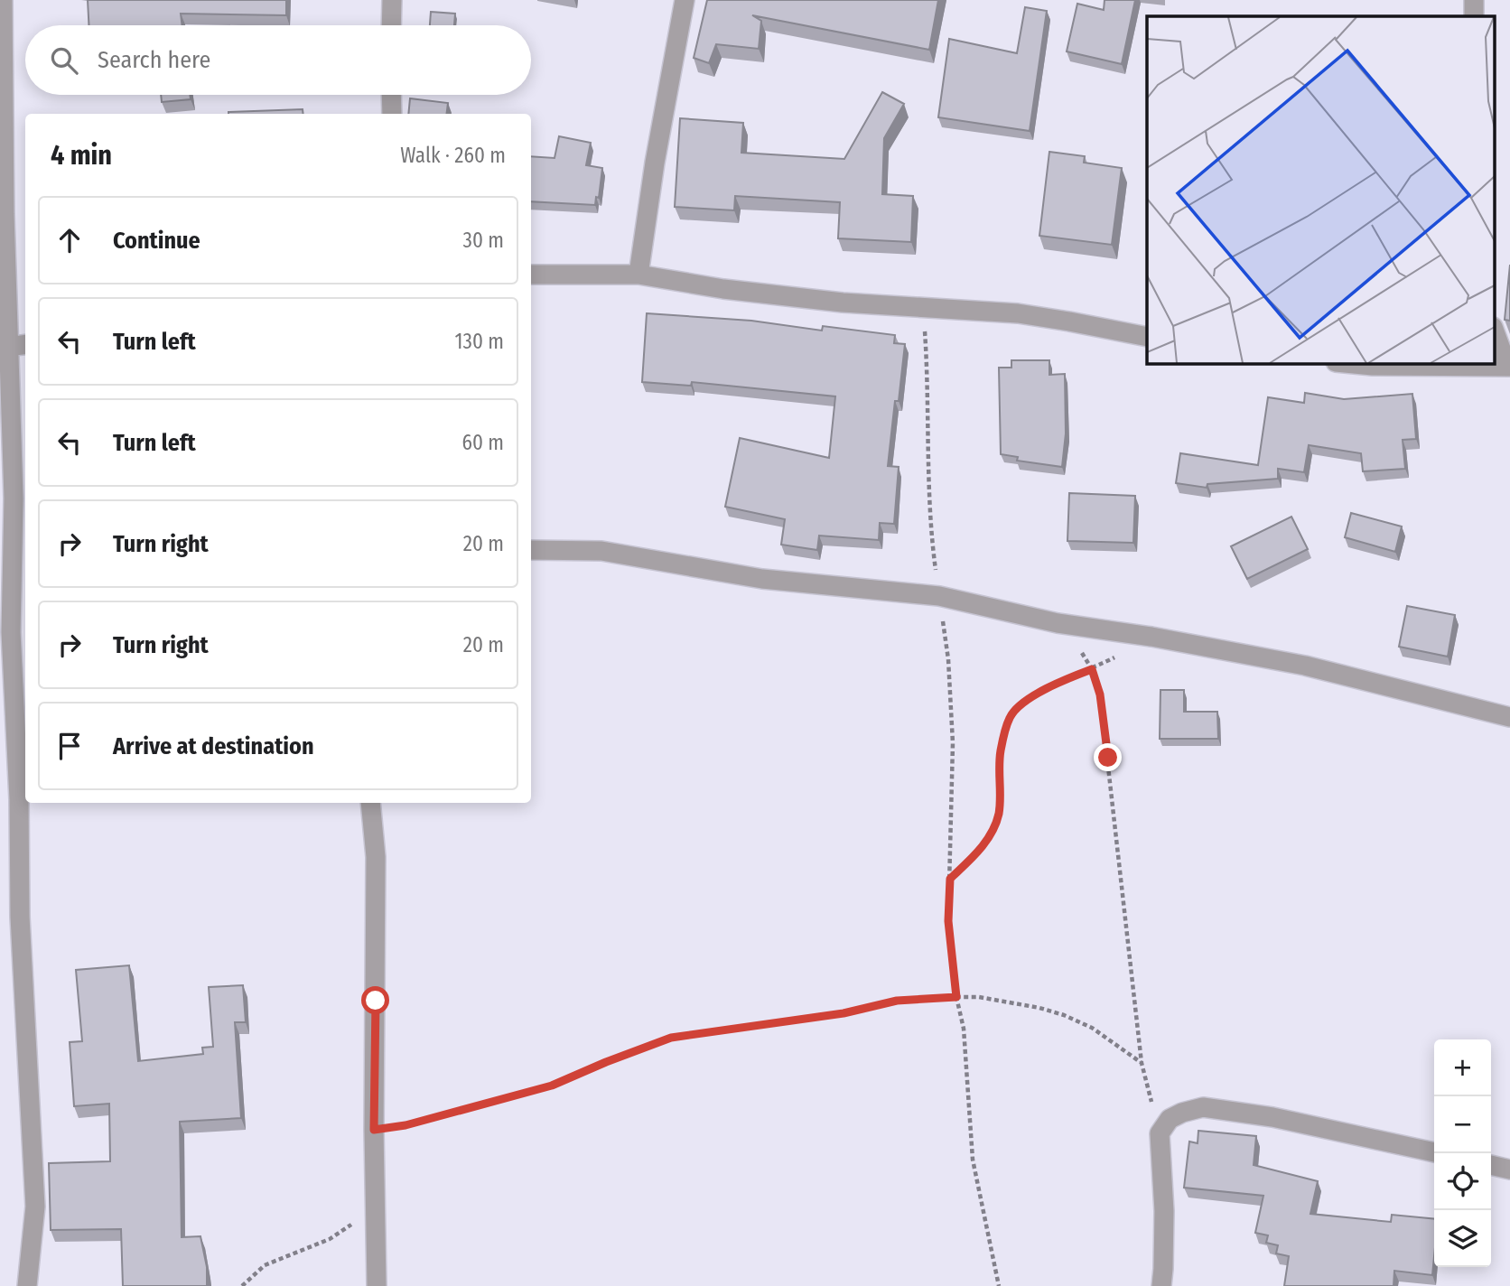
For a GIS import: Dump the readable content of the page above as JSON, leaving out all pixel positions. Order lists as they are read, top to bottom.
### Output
{
  "page": {
    "search": "Search here",
    "heading": ["4 min", "Walk · 260 m"],
    "list": [
      ["Continue", "30 m"],
      ["Turn left", "130 m"],
      ["Turn left", "60 m"],
      ["Turn right", "20 m"],
      ["Turn right", "20 m"],
      "Arrive at destination"
    ],
    "map_buttons": ["+", "−"]
  }
}
